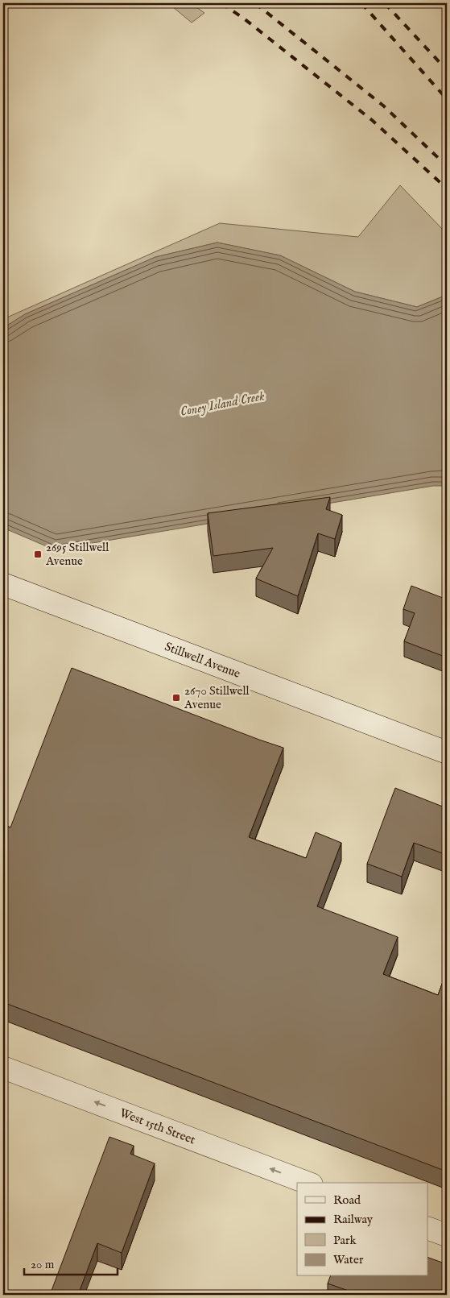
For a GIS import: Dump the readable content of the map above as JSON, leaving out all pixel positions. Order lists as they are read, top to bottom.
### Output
{
  "streets": {
    "main road": ["Stillwell Avenue", "West 15th Street"]
  },
  "one_way": ["West 15th Street"],
  "water": ["Coney Island Creek"],
  "places": {
    "transit": ["2695 Stillwell Avenue", "2670 Stillwell Avenue"]
  },
  "legend": [
    "Road",
    "Railway",
    "Park",
    "Water"
  ],
  "scale_bar": "20 m"
}
